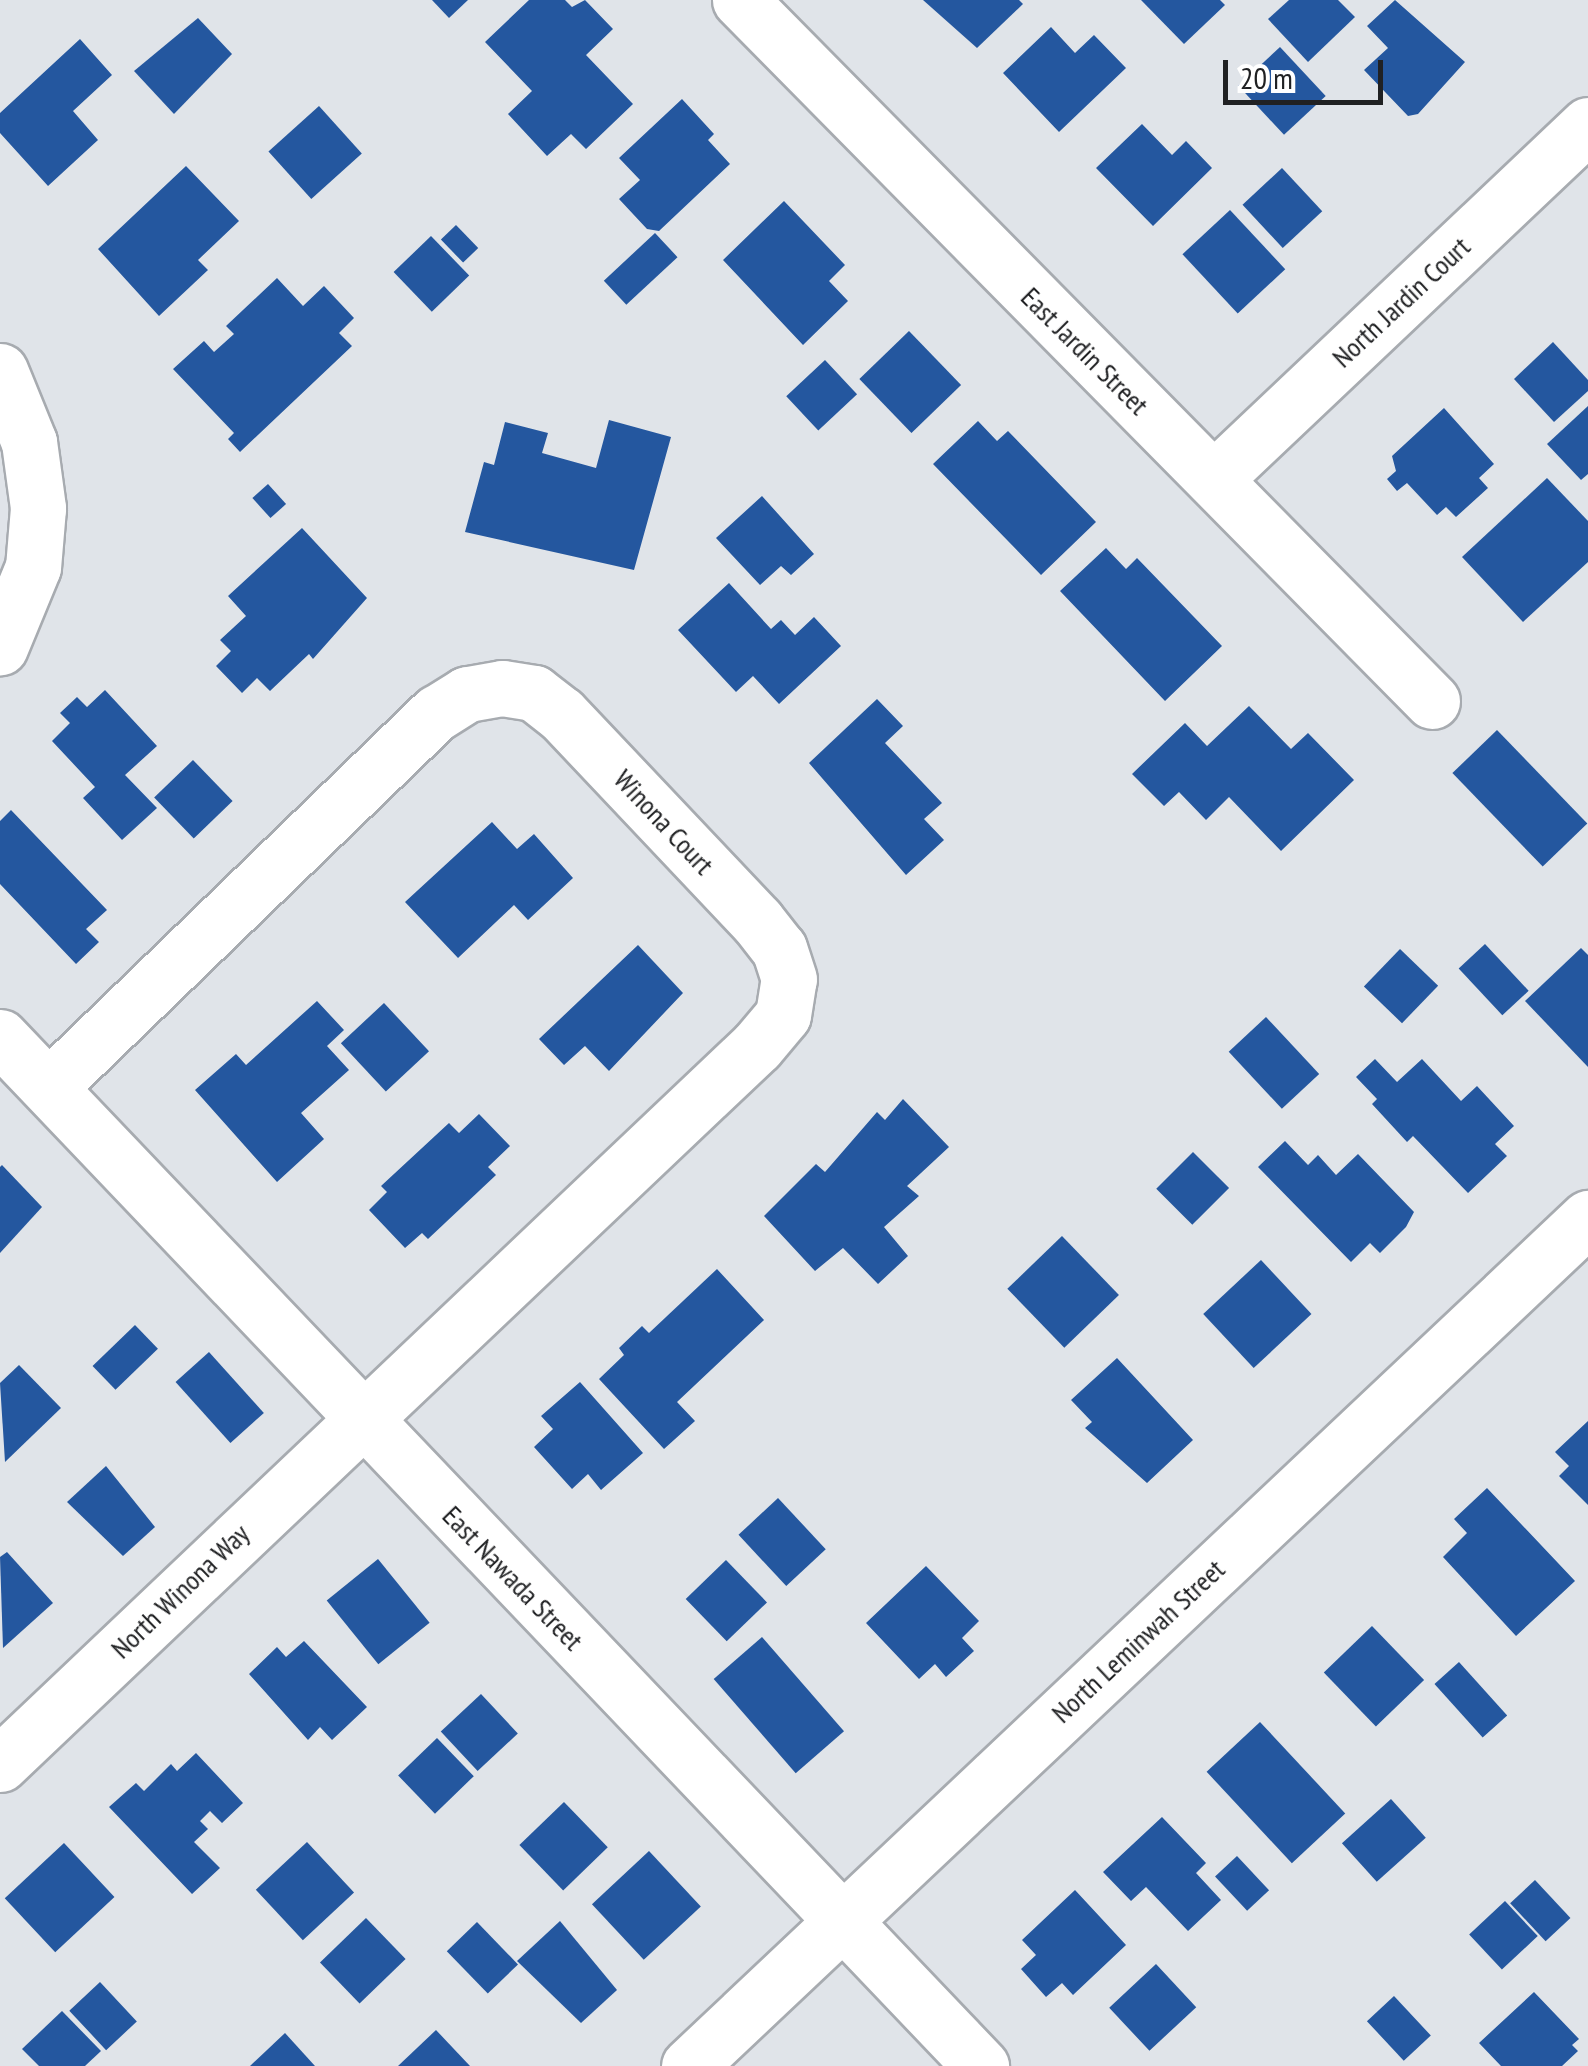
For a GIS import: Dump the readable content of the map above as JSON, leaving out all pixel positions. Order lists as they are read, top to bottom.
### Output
{
  "streets": {
    "street": [
      "North Jardin Court",
      "East Jardin Street",
      "Winona Court",
      "East Nawada Street",
      "North Winona Way",
      "North Leminwah Street"
    ]
  },
  "crossings": [
    ["North Jardin Court", "East Jardin Street"],
    ["Winona Court", "East Nawada Street"],
    ["Winona Court", "North Winona Way"],
    ["East Nawada Street", "North Winona Way"],
    ["East Nawada Street", "North Leminwah Street"]
  ],
  "scale_bar": "20 m"
}
